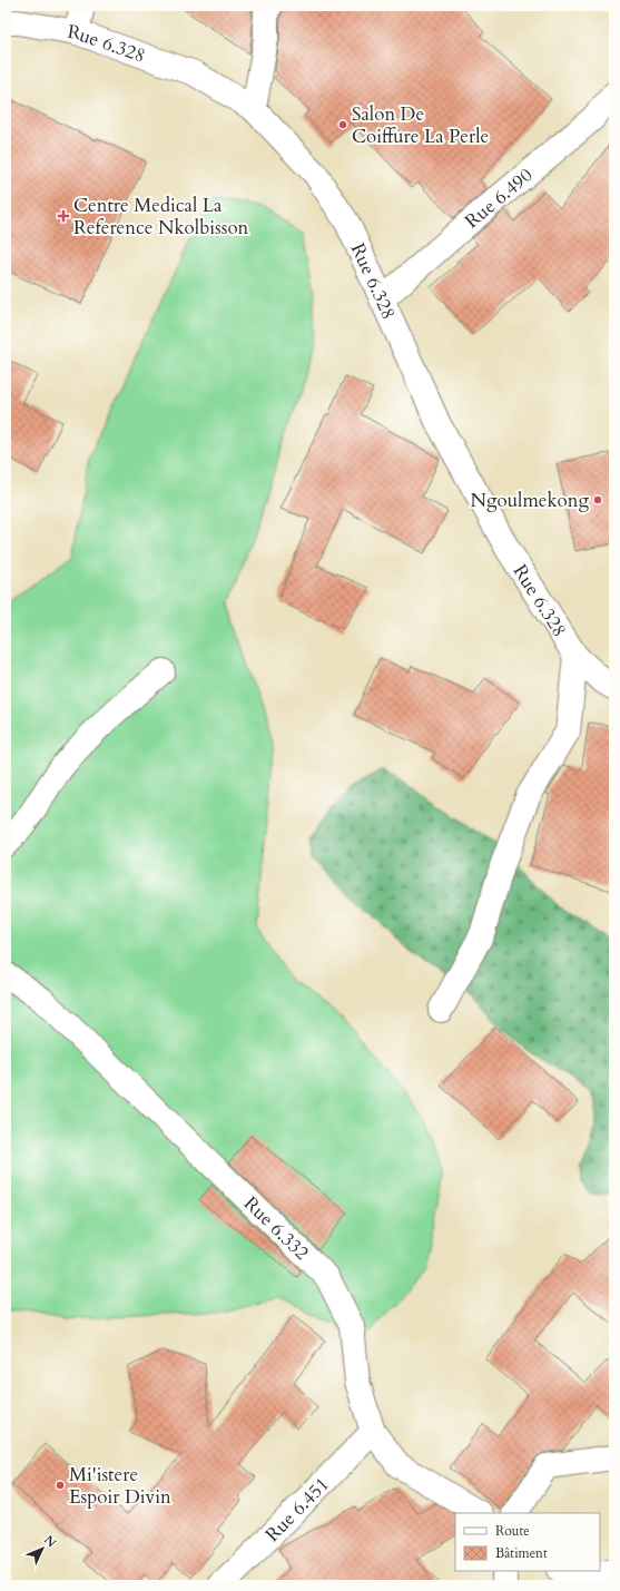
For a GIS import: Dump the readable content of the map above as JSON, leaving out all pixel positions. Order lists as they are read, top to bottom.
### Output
{
  "streets": {
    "street": [
      "Rue 6.328",
      "Rue 6.490",
      "Rue 6.332",
      "Rue 6.451"
    ]
  },
  "crossings": [
    ["Rue 6.328", "Rue 6.490"],
    ["Rue 6.332", "Rue 6.451"]
  ],
  "places": {
    "other": ["Salon De Coiffure La Perle", "Ngoulmekong", "Mi'istere Espoir Divin"],
    "health": ["Centre Medical La Reference Nkolbisson"]
  },
  "legend": ["Route", "Bâtiment"],
  "north": "top right"
}
